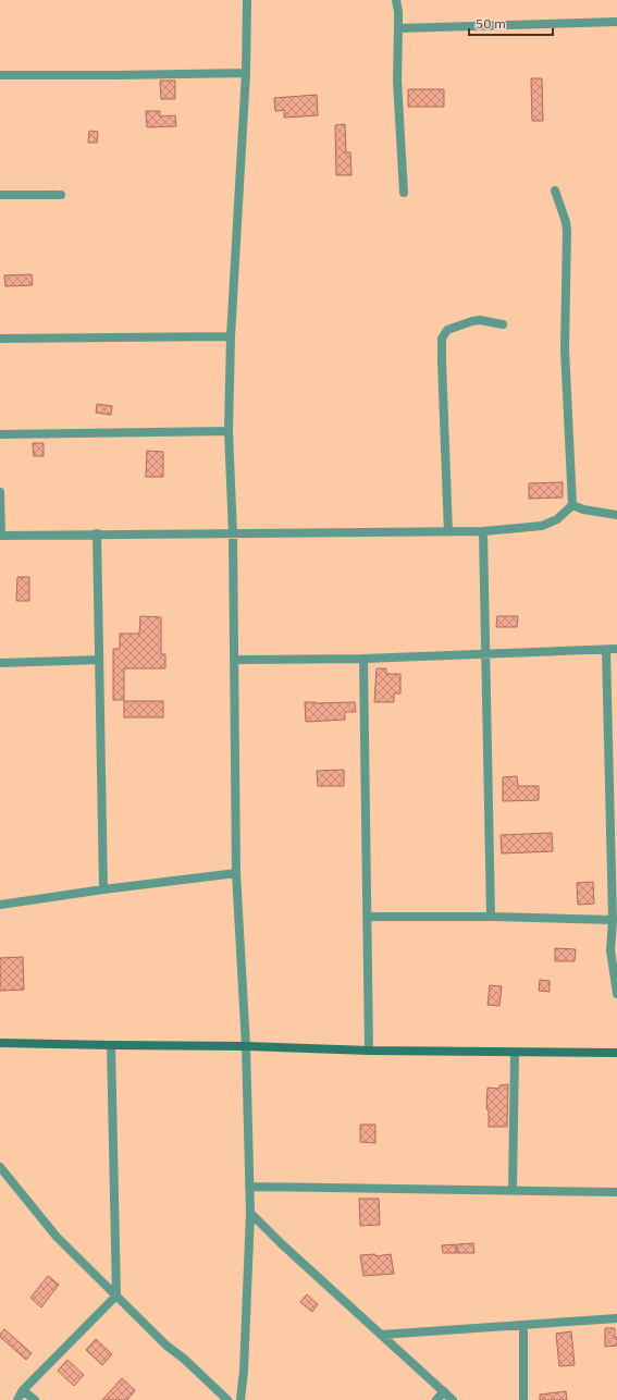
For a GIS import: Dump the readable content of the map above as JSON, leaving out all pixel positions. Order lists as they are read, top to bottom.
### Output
{
  "scale_bar": "50 m"
}
